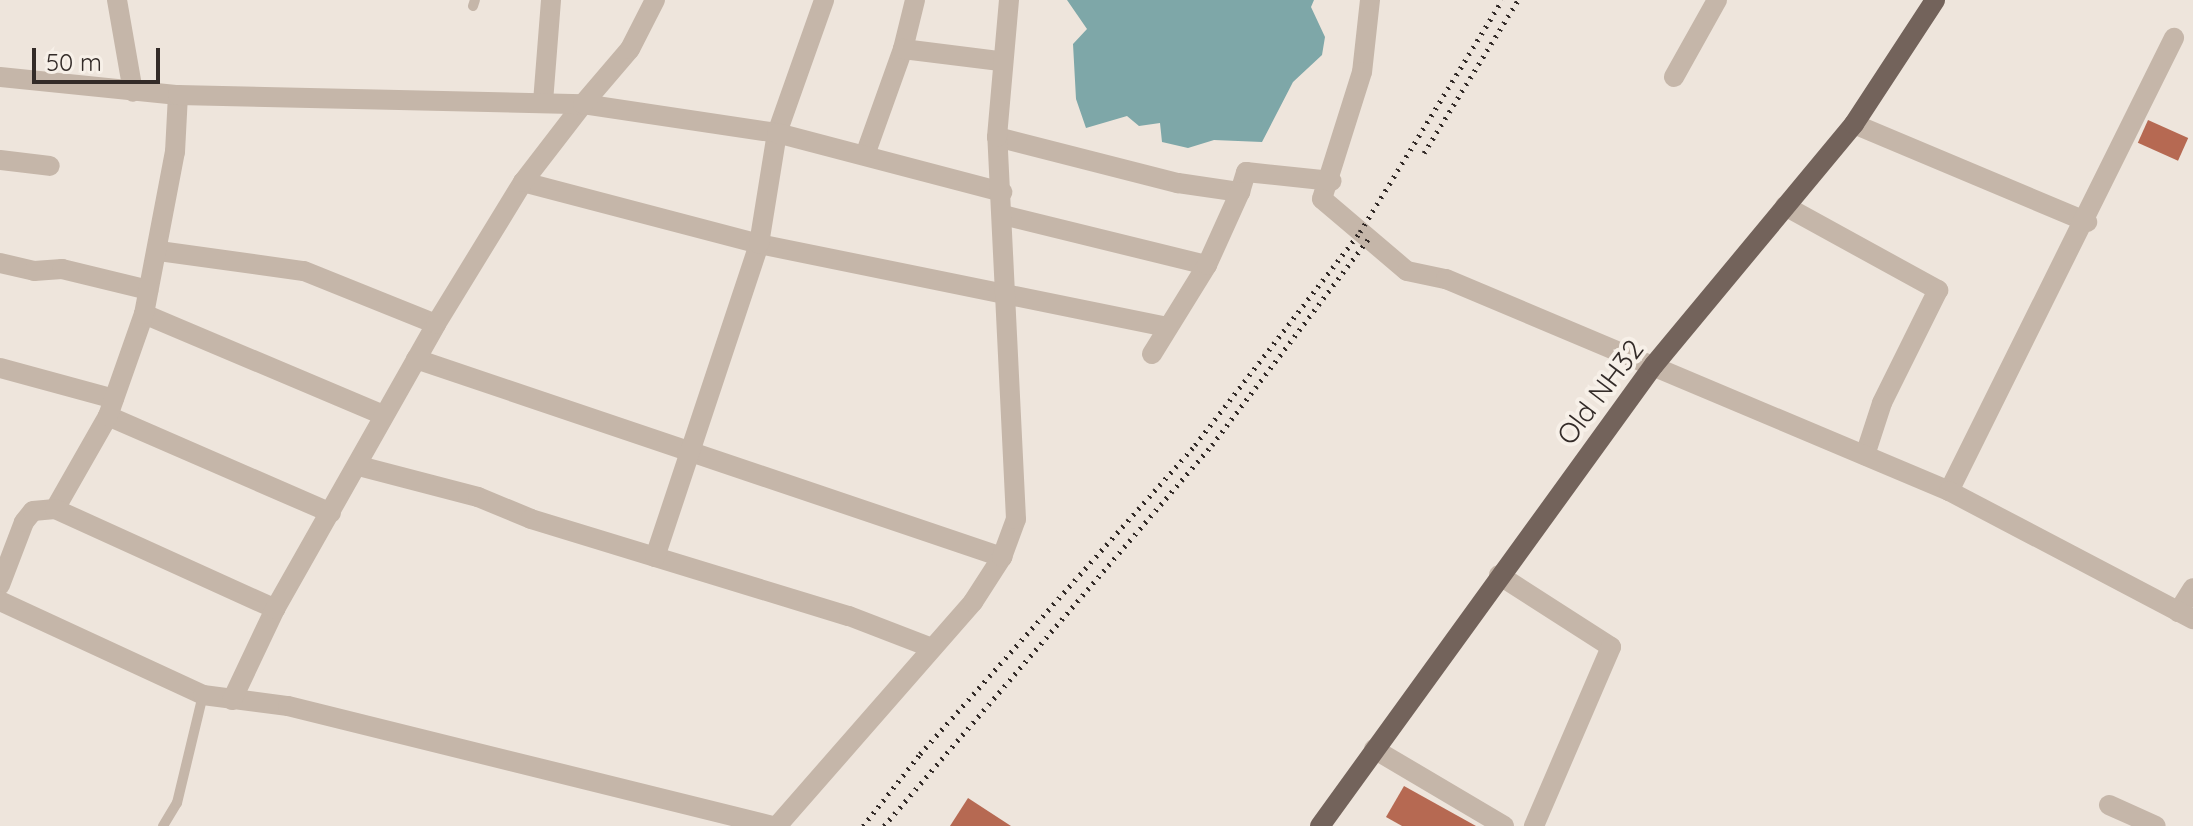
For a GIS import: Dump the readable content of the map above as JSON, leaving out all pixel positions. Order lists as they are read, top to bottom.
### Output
{
  "streets": {
    "main road": ["Old NH32"]
  },
  "scale_bar": "50 m"
}
